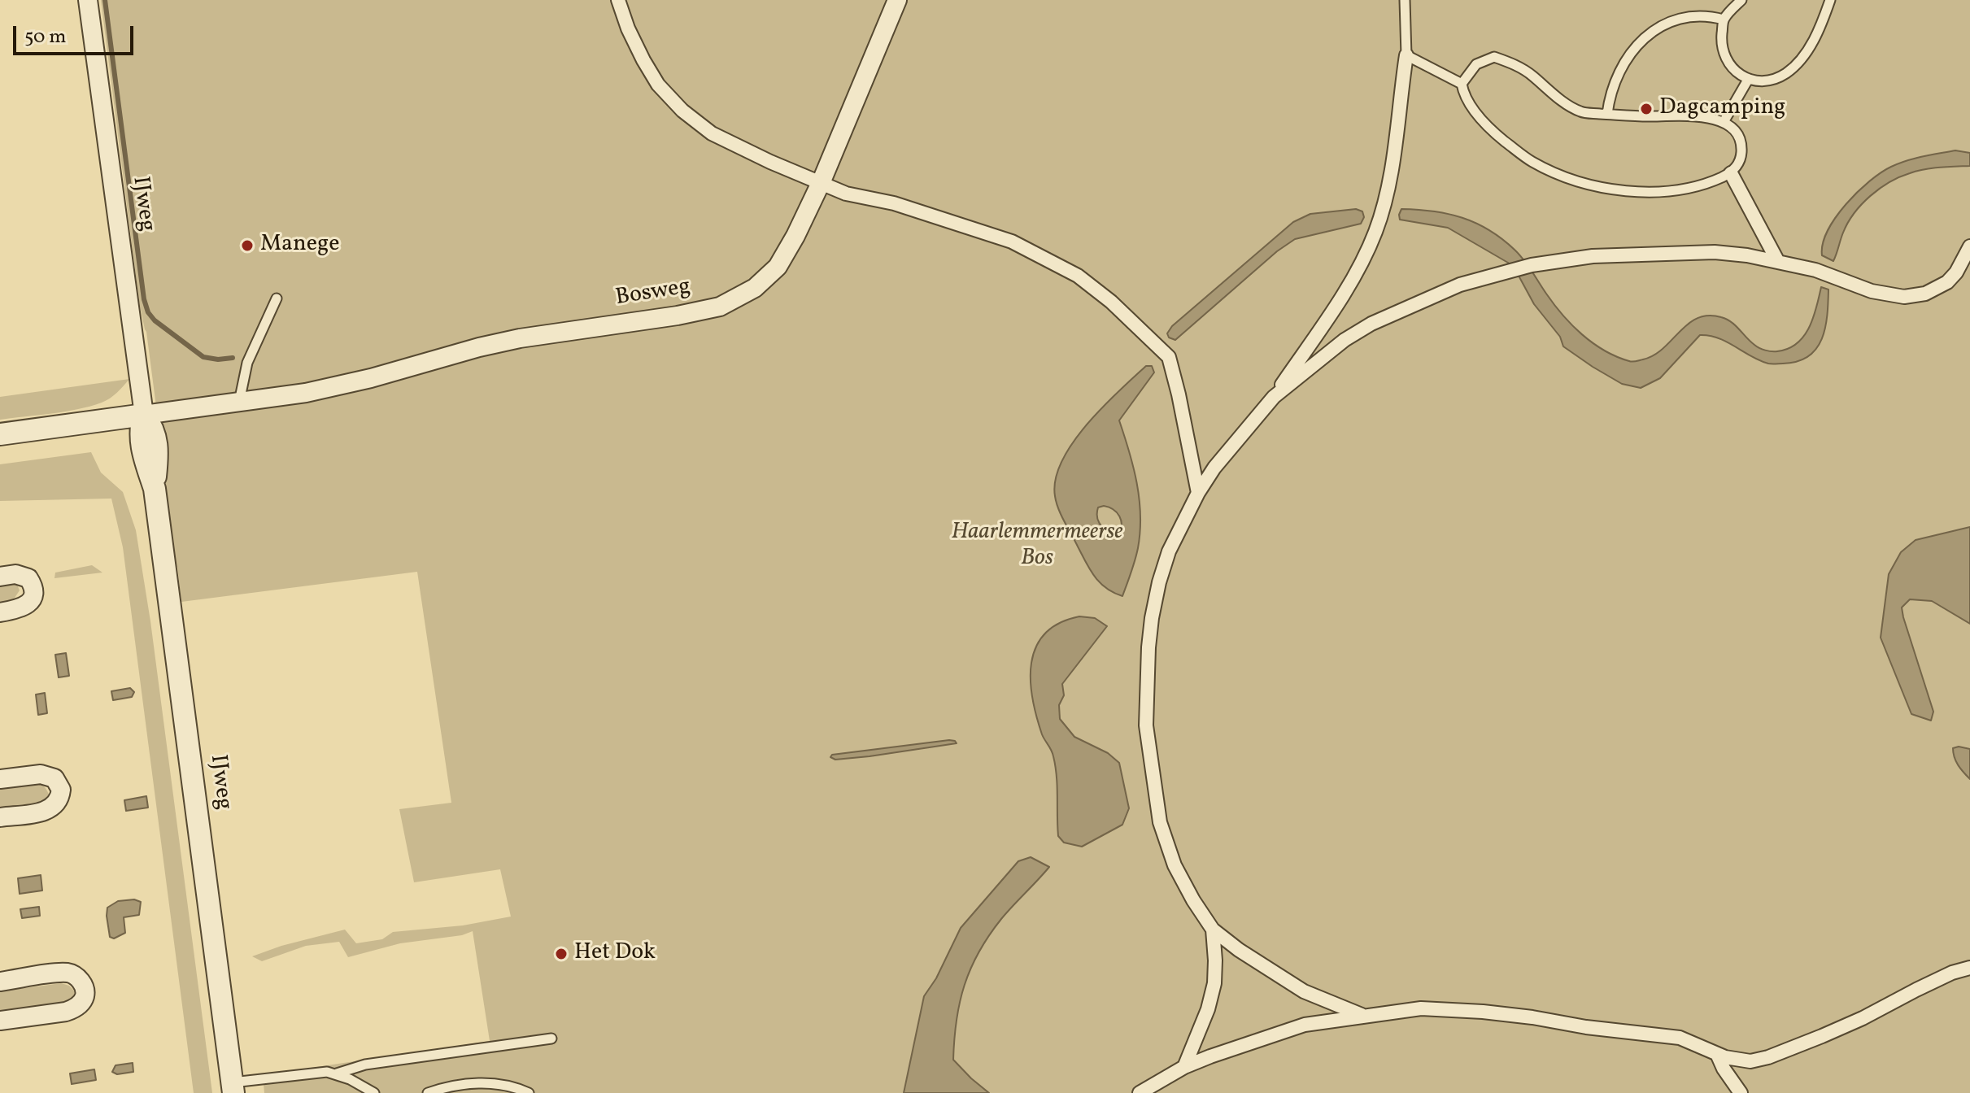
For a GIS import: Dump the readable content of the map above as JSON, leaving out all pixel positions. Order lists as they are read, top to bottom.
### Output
{
  "streets": {
    "street": ["IJweg", "Bosweg"]
  },
  "crossings": [
    ["IJweg", "Bosweg"]
  ],
  "parks": ["Haarlemmermeerse Bos"],
  "places": ["Dagcamping", "Manege", "Het Dok"],
  "scale_bar": "50 m"
}
